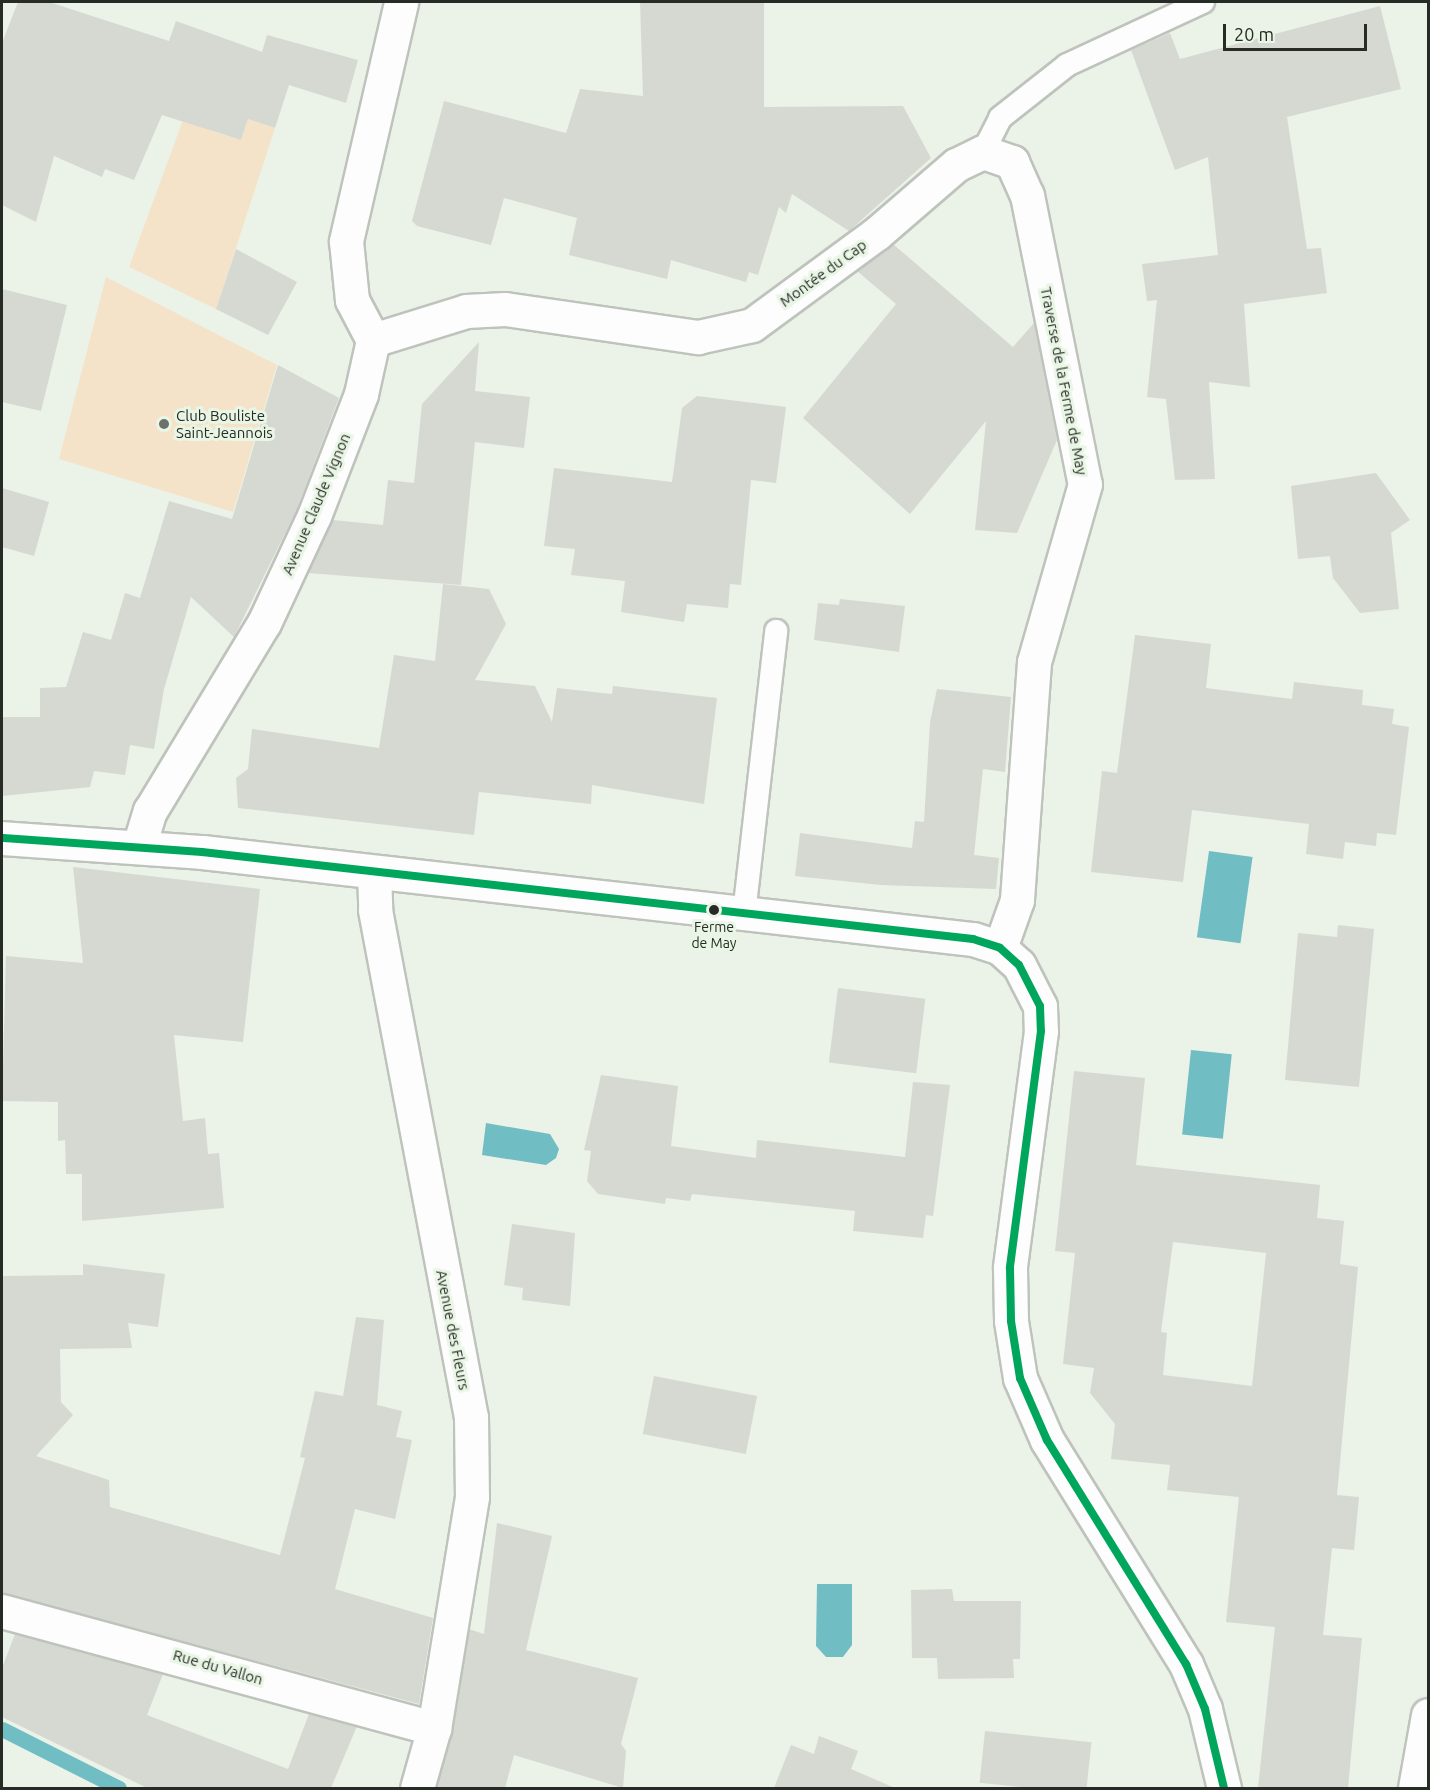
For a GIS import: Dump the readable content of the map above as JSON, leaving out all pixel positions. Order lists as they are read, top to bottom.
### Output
{
  "streets": {
    "street": [
      "Montée du Cap",
      "Traverse de la Ferme de May",
      "Avenue Claude Vignon",
      "Avenue des Fleurs",
      "Rue du Vallon"
    ]
  },
  "crossings": [
    ["Montée du Cap", "Traverse de la Ferme de May"],
    ["Montée du Cap", "Avenue Claude Vignon"],
    ["Avenue des Fleurs", "Rue du Vallon"]
  ],
  "places": ["Club Bouliste Saint-Jeannois", "Ferme de May"],
  "scale_bar": "20 m"
}
